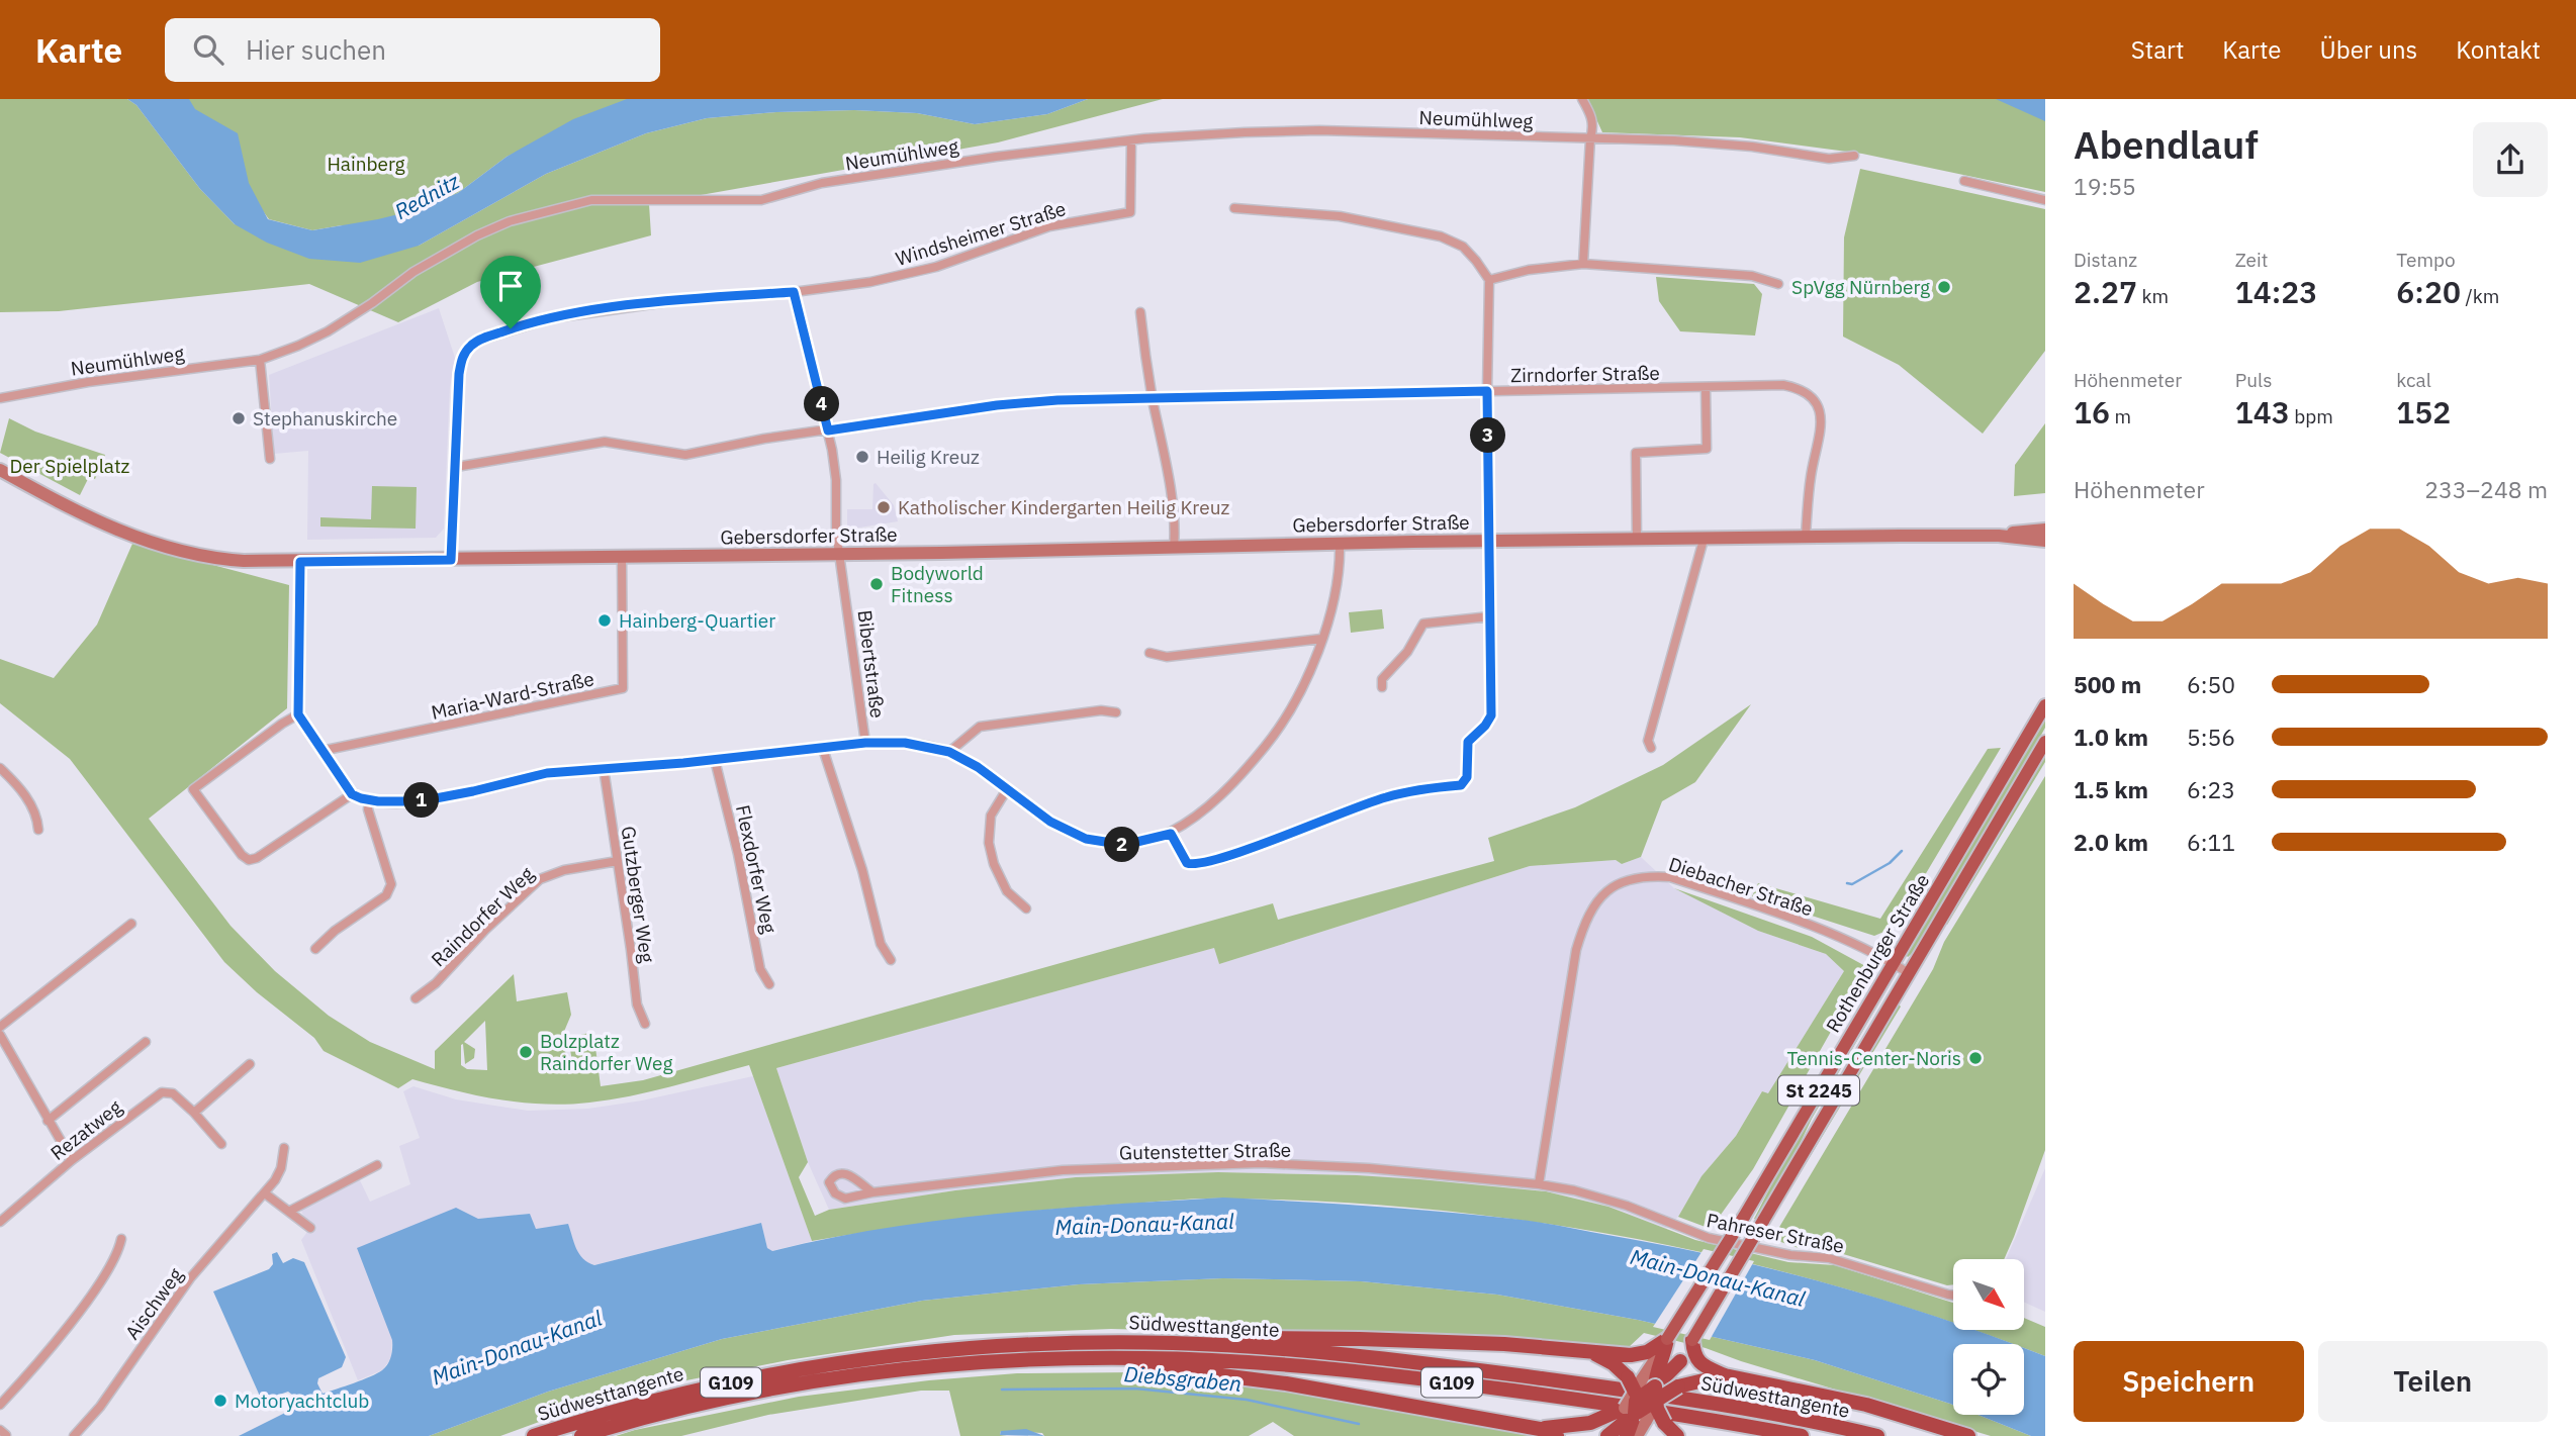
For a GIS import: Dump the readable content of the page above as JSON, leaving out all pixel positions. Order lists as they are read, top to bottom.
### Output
{
  "streets": {
    "highway": ["Südwesttangente", "G109"],
    "main road": ["Gebersdorfer Straße", "Rothenburger Straße", "St 2245"],
    "street": [
      "Neumühlweg",
      "Windsheimer Straße",
      "Zirndorfer Straße",
      "Bibertstraße",
      "Maria-Ward-Straße",
      "Flexdorfer Weg",
      "Diebacher Straße",
      "Gutzberger Weg",
      "Raindorfer Weg",
      "Rezatweg",
      "Gutenstetter Straße",
      "Pahreser Straße",
      "Aischweg"
    ]
  },
  "crossings": [
    ["Neumühlweg", "Windsheimer Straße"],
    ["Windsheimer Straße", "Zirndorfer Straße"],
    ["Windsheimer Straße", "Gebersdorfer Straße"],
    ["Windsheimer Straße", "Bibertstraße"],
    ["Zirndorfer Straße", "Gebersdorfer Straße"],
    ["Zirndorfer Straße", "Bibertstraße"],
    ["Gebersdorfer Straße", "Bibertstraße"],
    ["Gebersdorfer Straße", "Maria-Ward-Straße"],
    ["Bibertstraße", "Flexdorfer Weg"],
    ["Bibertstraße", "Gutzberger Weg"],
    ["Diebacher Straße", "Rothenburger Straße"],
    ["Diebacher Straße", "Gutenstetter Straße"],
    ["Diebacher Straße", "Pahreser Straße"],
    ["Gutzberger Weg", "Raindorfer Weg"],
    ["Gutenstetter Straße", "Pahreser Straße"]
  ],
  "water": ["Rednitz", "Main-Donau-Kanal", "Diebsgraben"],
  "parks": ["Hainberg", "Der Spielplatz"],
  "places": [
    "SpVgg Nürnberg",
    "Stephanuskirche",
    "Heilig Kreuz",
    "Katholischer Kindergarten Heilig Kreuz",
    "Bodyworld Fitness",
    "Hainberg-Quartier",
    "Bolzplatz Raindorfer Weg",
    "Tennis-Center-Noris",
    "Motoryachtclub"
  ],
  "north": "bottom right",
  "page": {
    "header": "Karte",
    "search": "Hier suchen",
    "nav": [
      "Start",
      "Karte",
      "Über uns",
      "Kontakt"
    ],
    "heading": ["Abendlauf", "19:55"],
    "stats": [
      ["Distanz", "2.27 km"],
      ["Zeit", "14:23"],
      ["Tempo", "6:20 /km"],
      ["Höhenmeter", "16 m"],
      ["Puls", "143 bpm"],
      ["kcal", "152"]
    ],
    "pins": [
      "4",
      "3",
      "1",
      "2"
    ],
    "chart": ["Höhenmeter", "233–248 m"],
    "list": [
      {
        "name": "500 m",
        "note": "6:50"
      },
      {
        "name": "1.0 km",
        "note": "5:56"
      },
      {
        "name": "1.5 km",
        "note": "6:23"
      },
      {
        "name": "2.0 km",
        "note": "6:11"
      }
    ],
    "buttons": ["Speichern", "Teilen"]
  }
}
